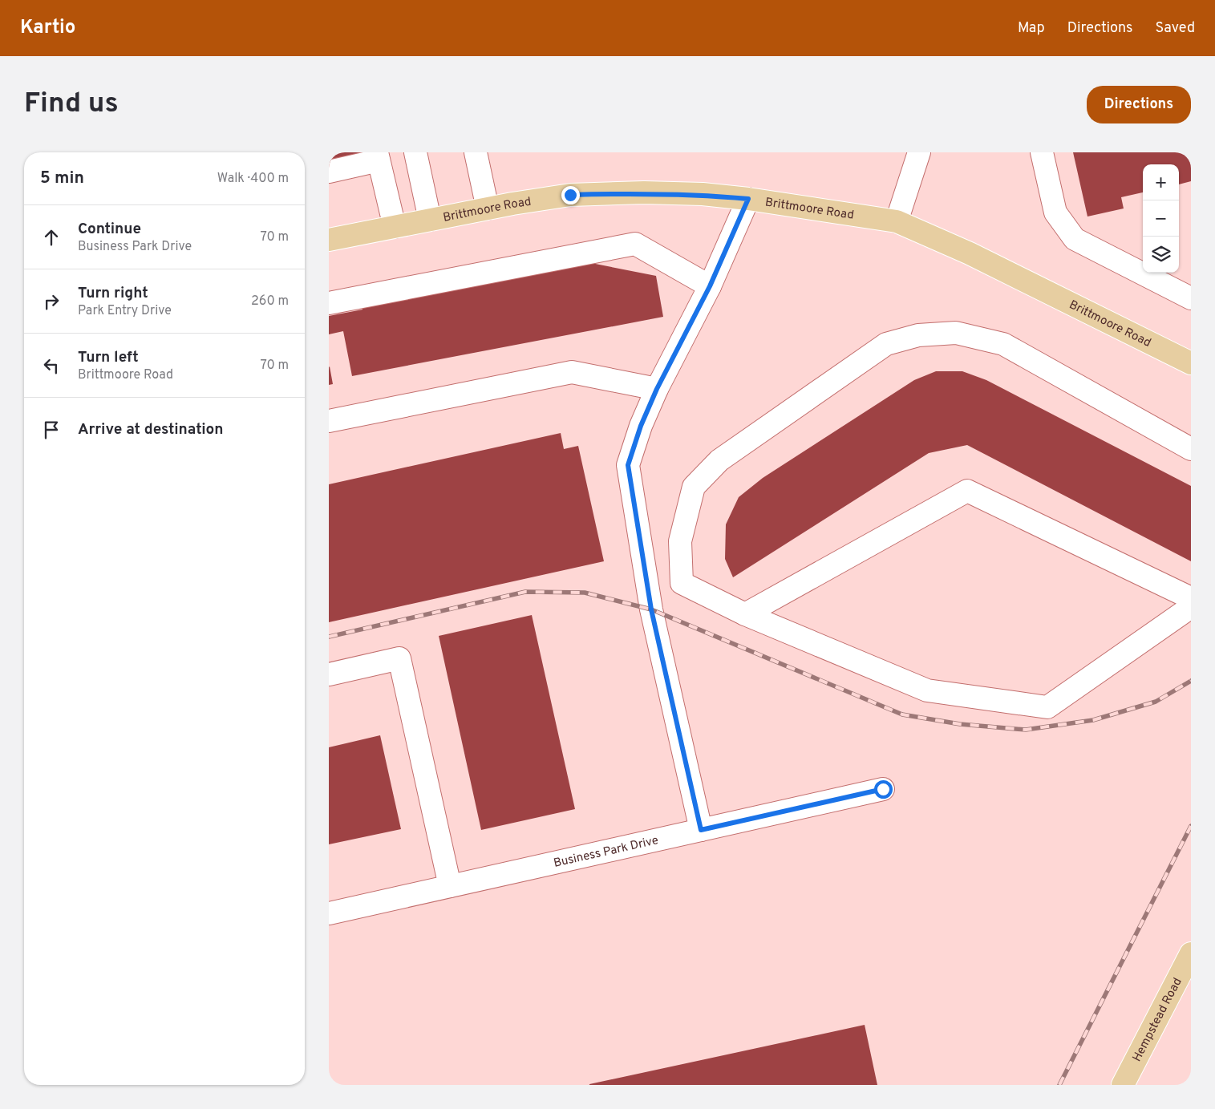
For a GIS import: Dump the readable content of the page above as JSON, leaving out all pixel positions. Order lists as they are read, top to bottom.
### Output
{
  "streets": {
    "main road": ["Brittmoore Road", "Hempstead Road"],
    "street": ["Business Park Drive"]
  },
  "page": {
    "header": "Kartio",
    "nav": ["Map", "Directions", "Saved"],
    "buttons": "Directions",
    "title": "Find us",
    "heading": ["5 min", "Walk · 400 m"],
    "map_buttons": ["+", "−"],
    "list": [
      ["Continue", "Business Park Drive", "70 m"],
      ["Turn right", "Park Entry Drive", "260 m"],
      ["Turn left", "Brittmoore Road", "70 m"],
      "Arrive at destination"
    ]
  }
}
